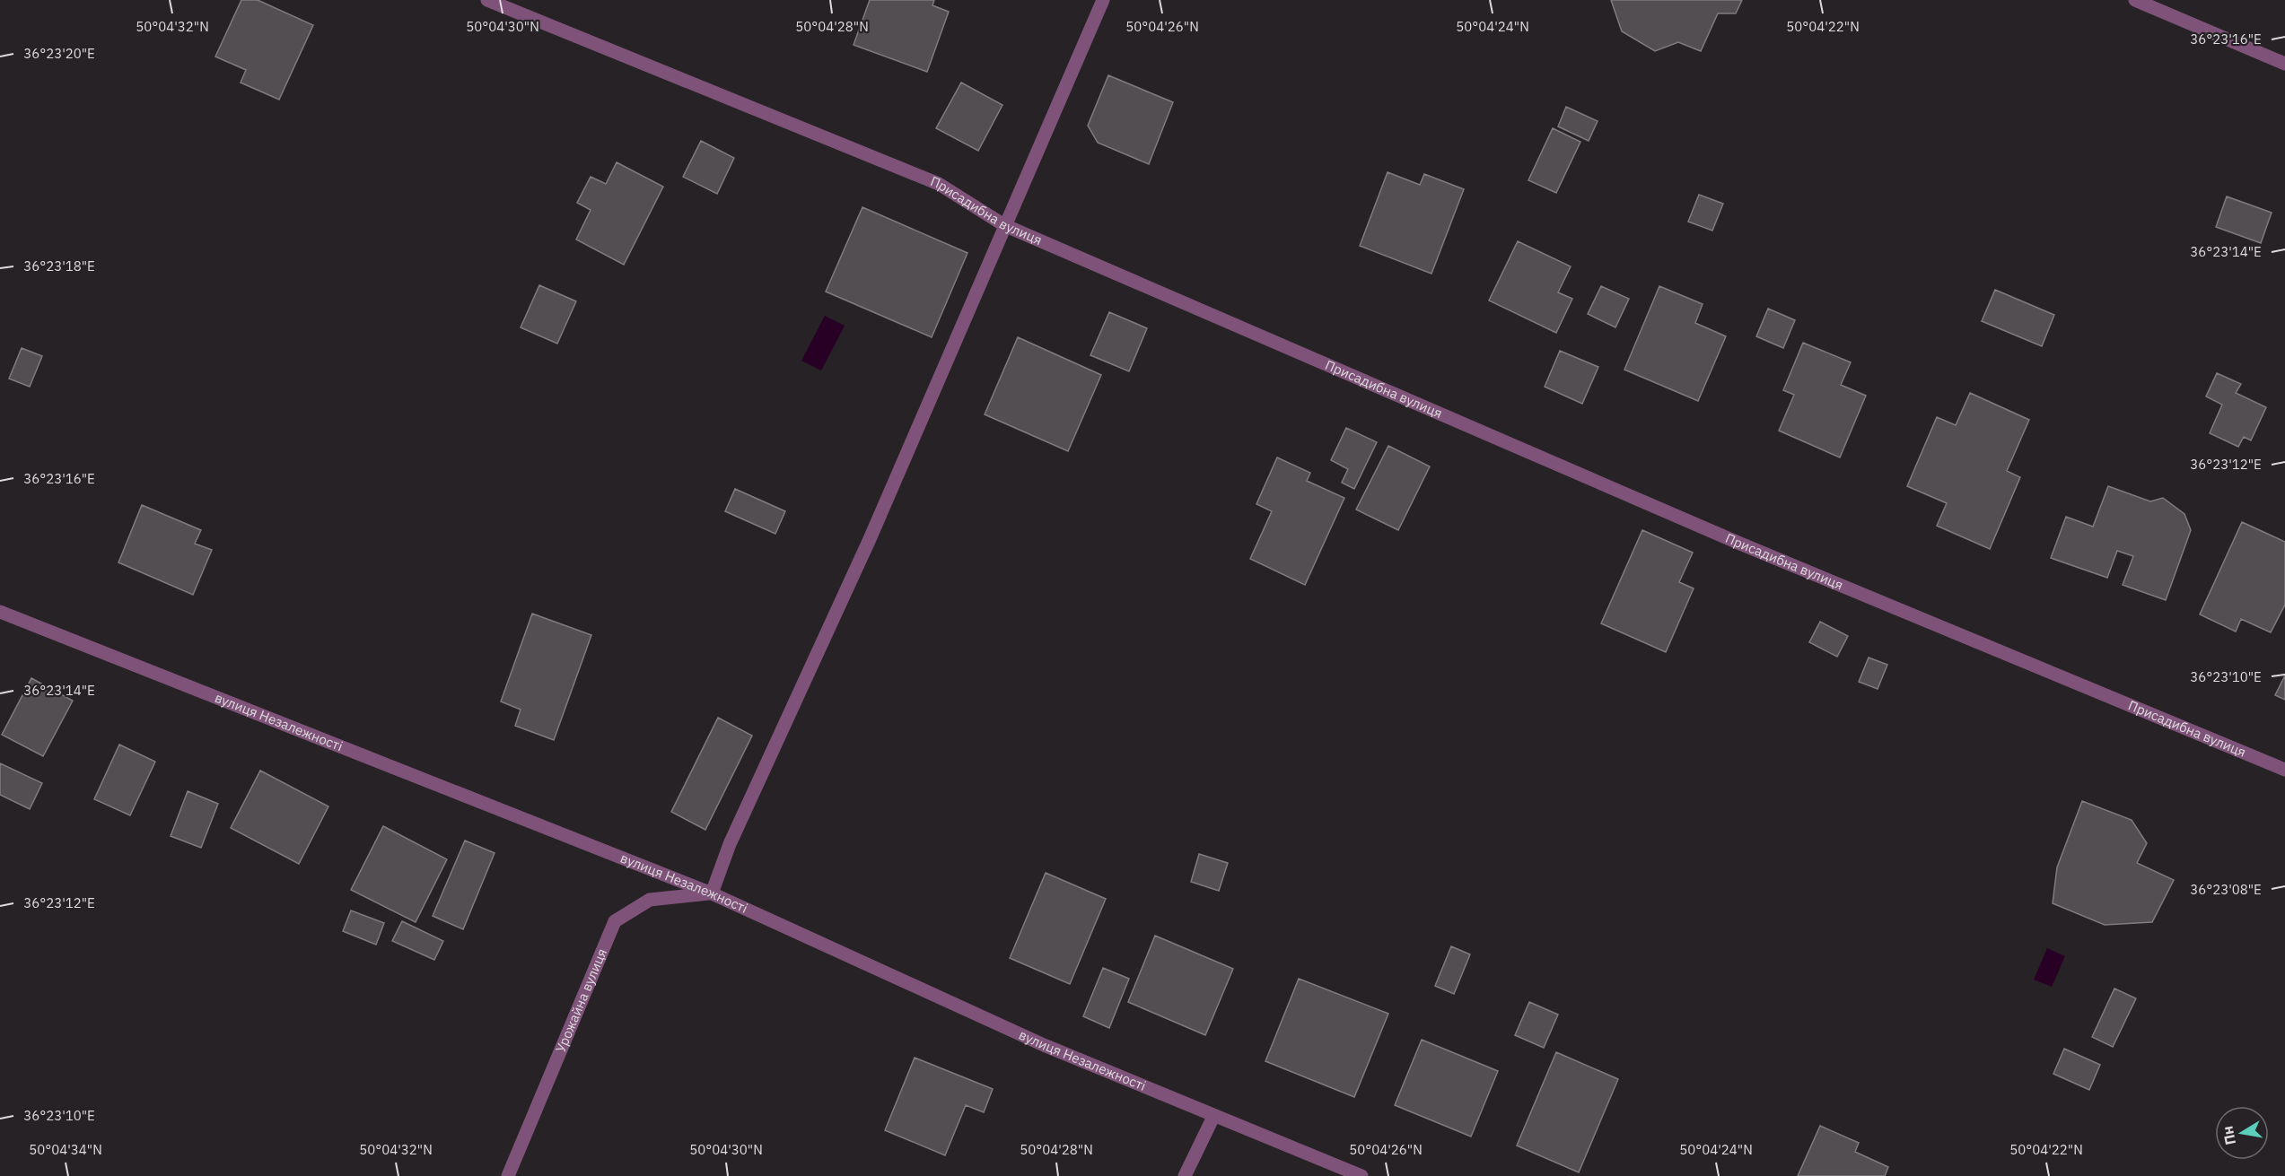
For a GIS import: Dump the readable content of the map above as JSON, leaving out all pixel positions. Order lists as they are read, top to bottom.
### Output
{
  "streets": {
    "street": ["Присадибна вулиця", "вулиця Незалежності", "Урожайна вулиця"]
  },
  "crossings": [
    ["вулиця Незалежності", "Урожайна вулиця"]
  ],
  "north": "left",
  "coordinates": [
    "50°04'32\"N",
    "50°04'30\"N",
    "50°04'28\"N",
    "50°04'26\"N",
    "50°04'24\"N",
    "50°04'22\"N",
    "36°23'16\"E",
    "36°23'20\"E",
    "36°23'14\"E",
    "36°23'18\"E",
    "36°23'12\"E",
    "36°23'10\"E",
    "36°23'08\"E",
    "50°04'34\"N"
  ]
}
